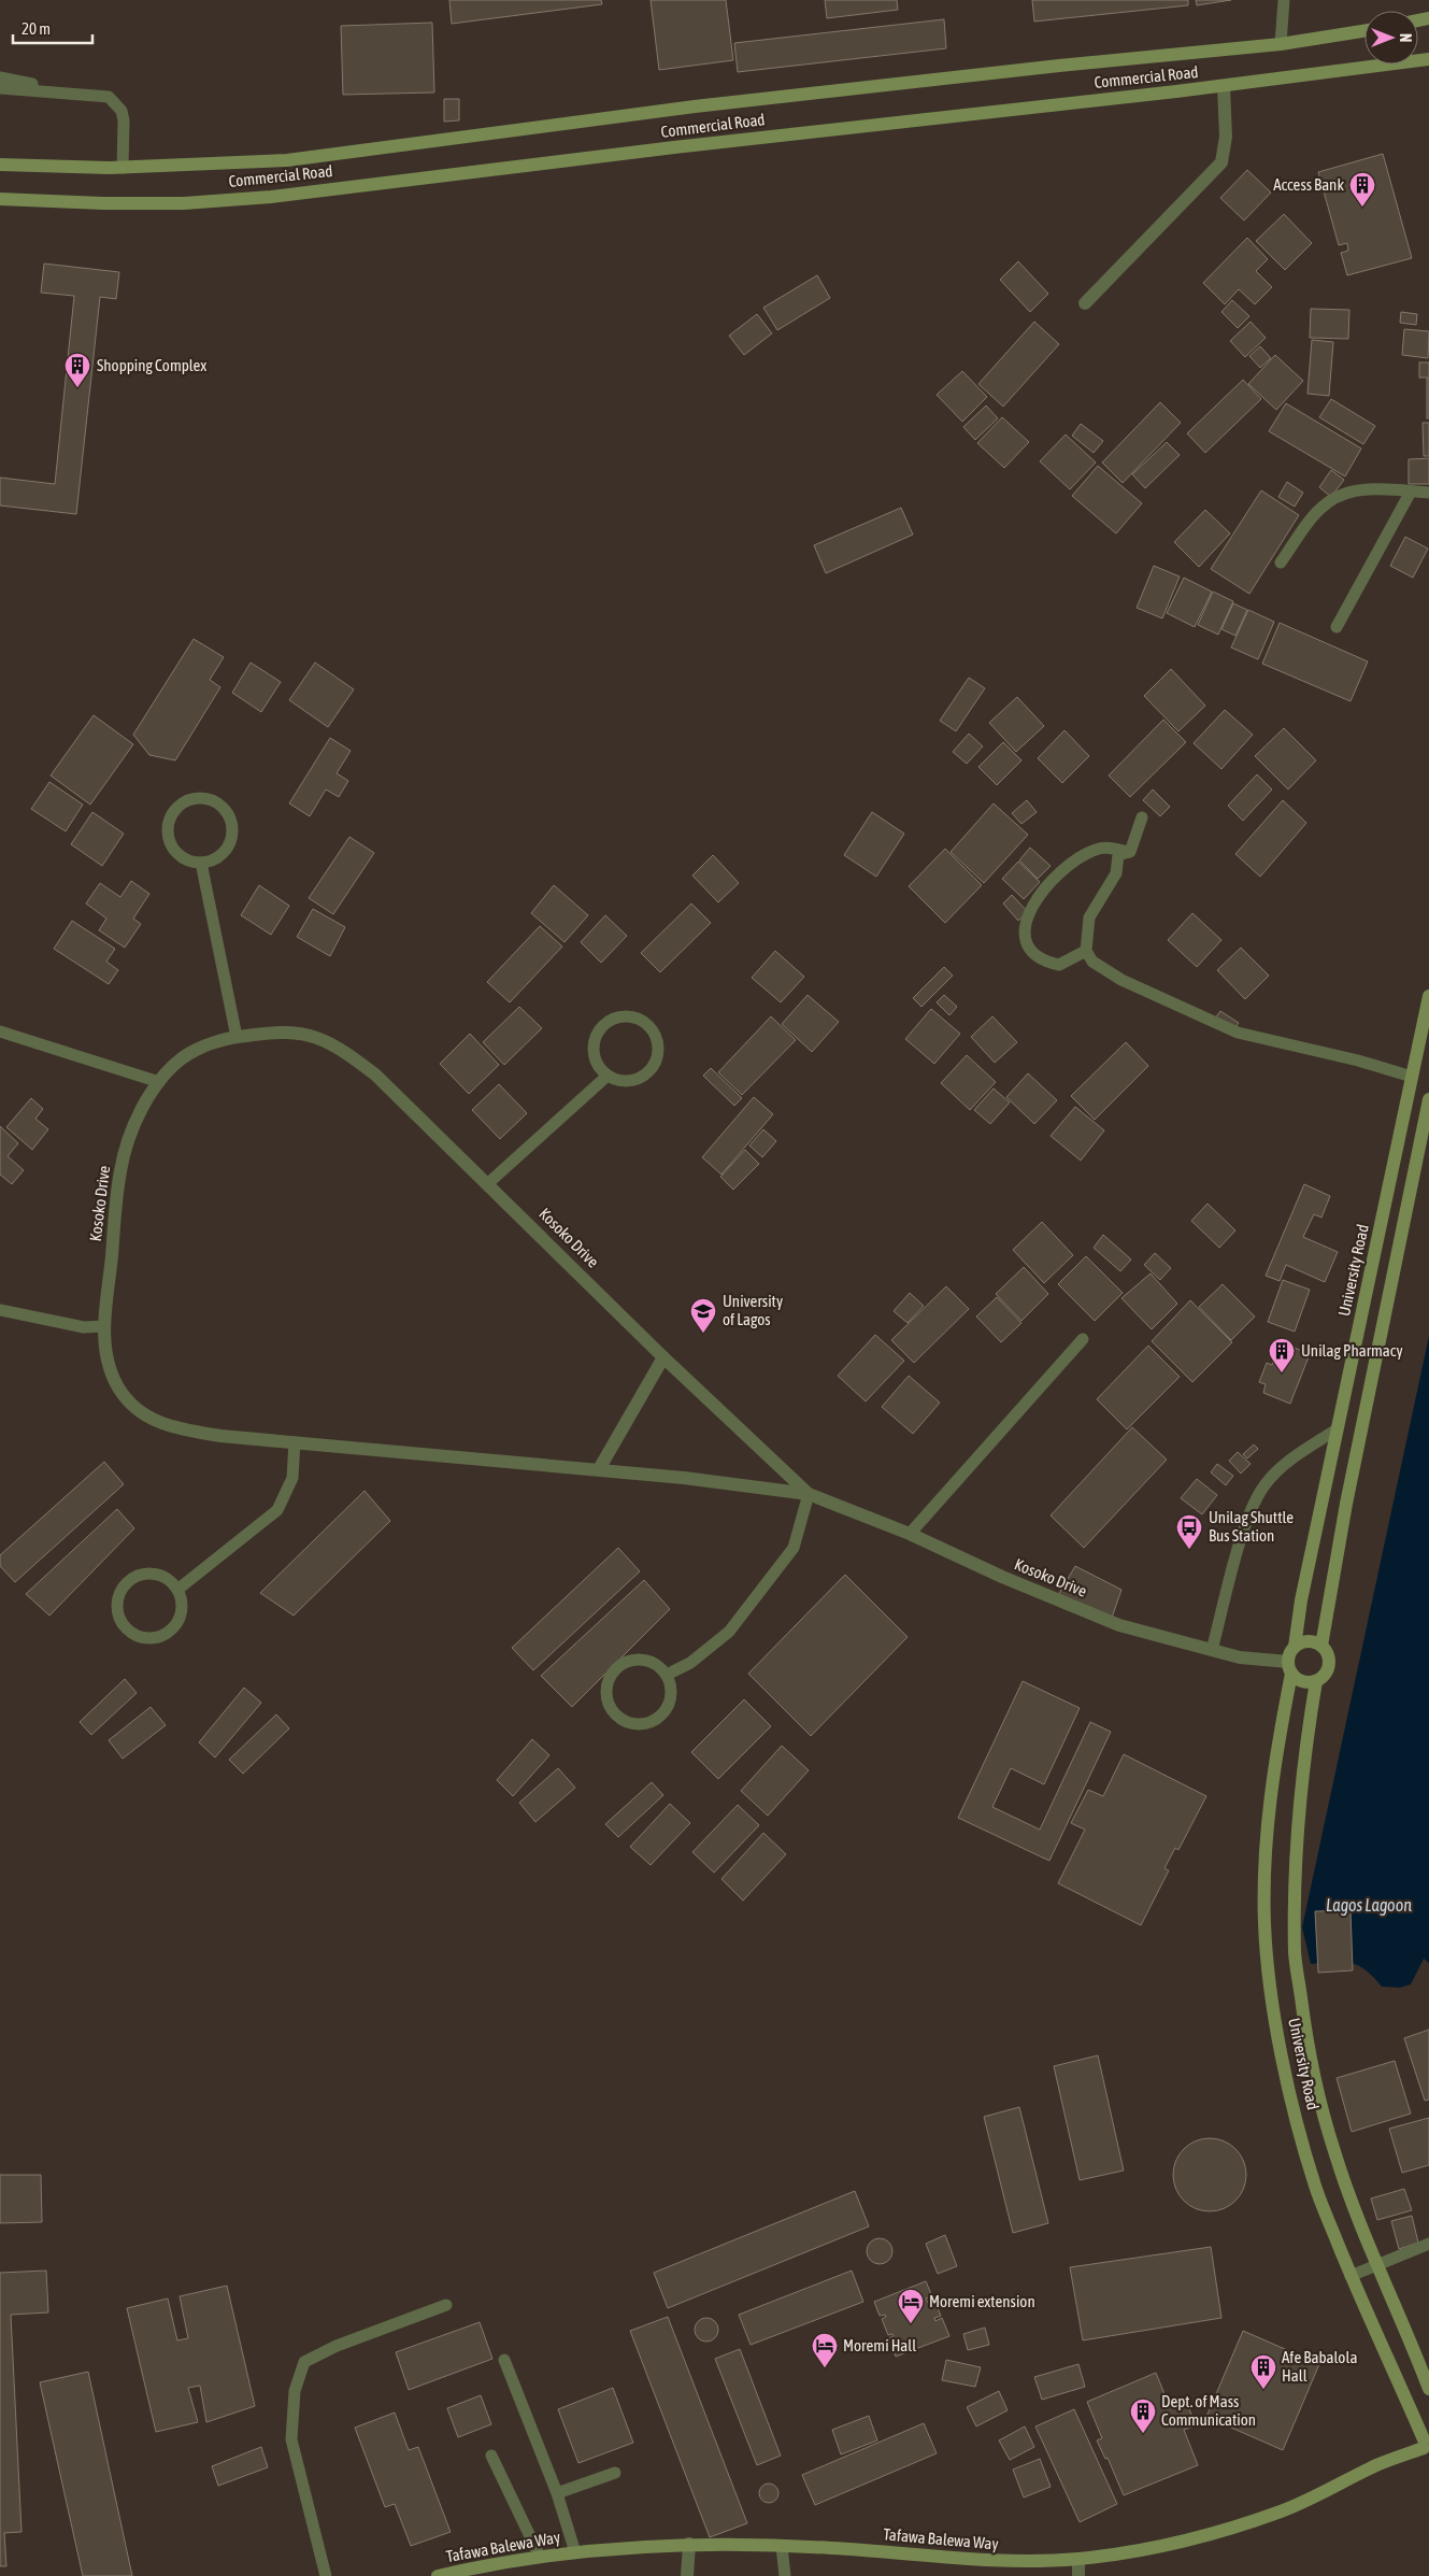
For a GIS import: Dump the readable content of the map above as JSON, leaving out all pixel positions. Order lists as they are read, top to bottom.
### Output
{
  "streets": {
    "street": [
      "Commercial Road",
      "Kosoko Drive",
      "University Road",
      "Tafawa Balewa Way"
    ]
  },
  "crossings": [
    ["Kosoko Drive", "University Road"],
    ["University Road", "Tafawa Balewa Way"]
  ],
  "water": ["Lagos Lagoon"],
  "places": {
    "building": [
      "Access Bank",
      "Shopping Complex",
      "Unilag Pharmacy",
      "Afe Babalola Hall",
      "Dept. of Mass Communication"
    ],
    "school or university": ["University of Lagos"],
    "bus stop": ["Unilag Shuttle Bus Station"],
    "hotel": ["Moremi extension", "Moremi Hall"]
  },
  "scale_bar": "20 m",
  "north": "right"
}
